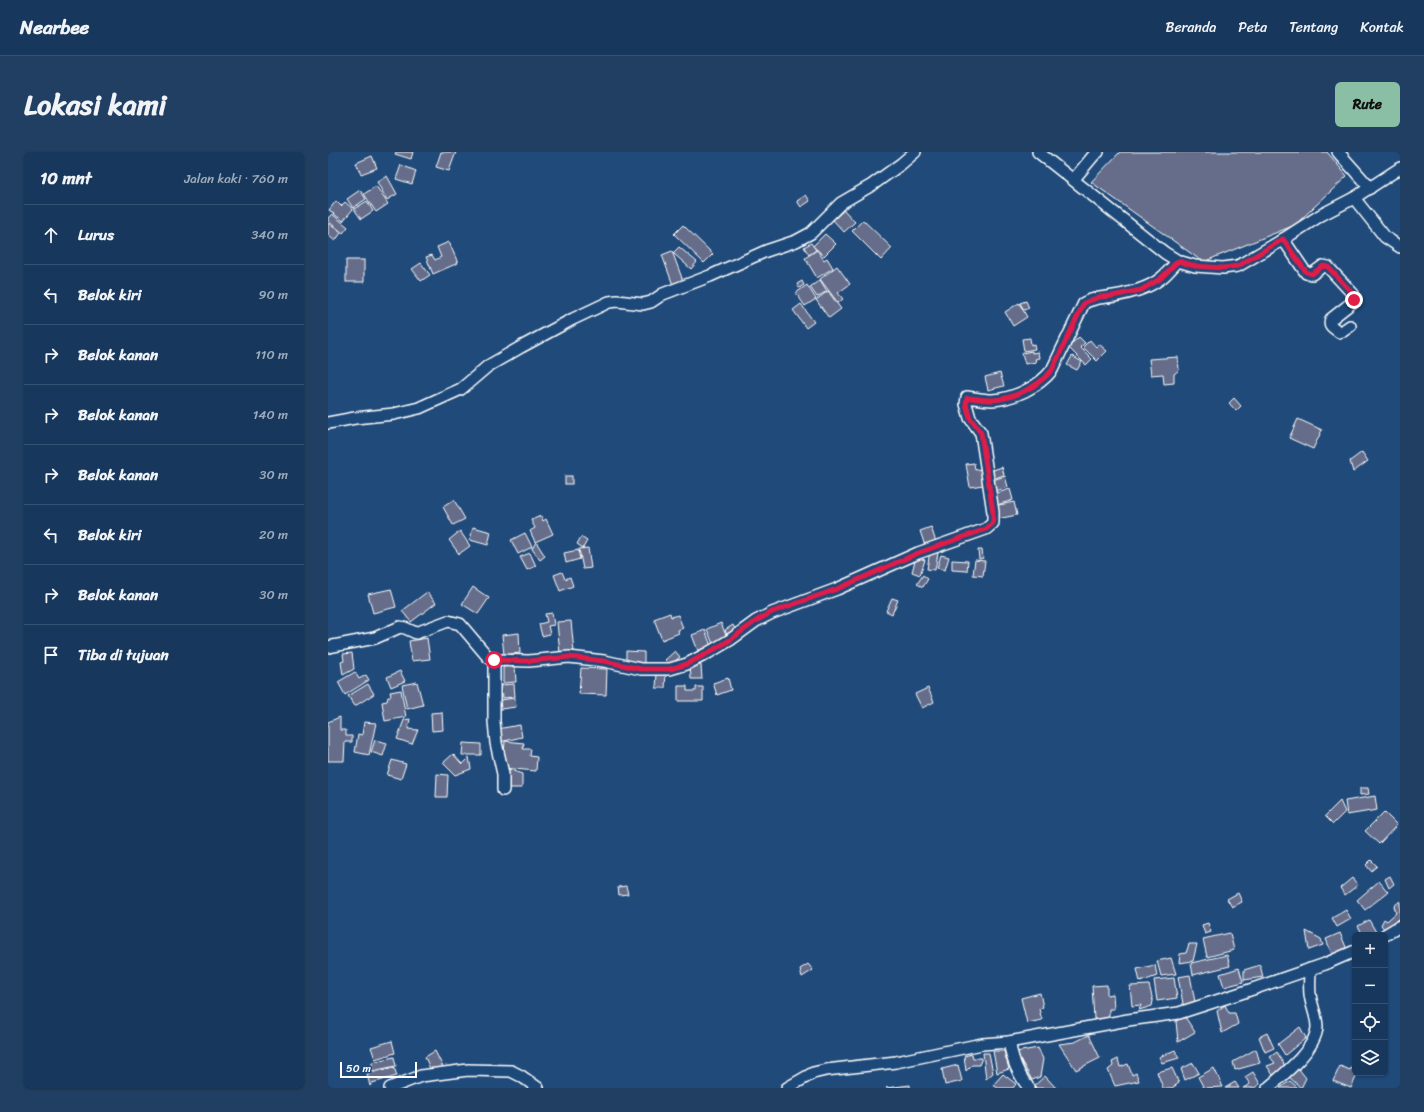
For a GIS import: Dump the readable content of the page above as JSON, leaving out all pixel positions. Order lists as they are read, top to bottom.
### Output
{
  "scale_bar": "50 m",
  "page": {
    "header": "Nearbee",
    "nav": [
      "Beranda",
      "Peta",
      "Tentang",
      "Kontak"
    ],
    "title": "Lokasi kami",
    "buttons": "Rute",
    "heading": ["10 mnt", "Jalan kaki · 760 m"],
    "list": [
      ["Lurus", "340 m"],
      ["Belok kiri", "90 m"],
      ["Belok kanan", "110 m"],
      ["Belok kanan", "140 m"],
      ["Belok kanan", "30 m"],
      ["Belok kiri", "20 m"],
      ["Belok kanan", "30 m"],
      "Tiba di tujuan"
    ],
    "map_buttons": ["+", "−"],
    "scale": "50 m"
  }
}
